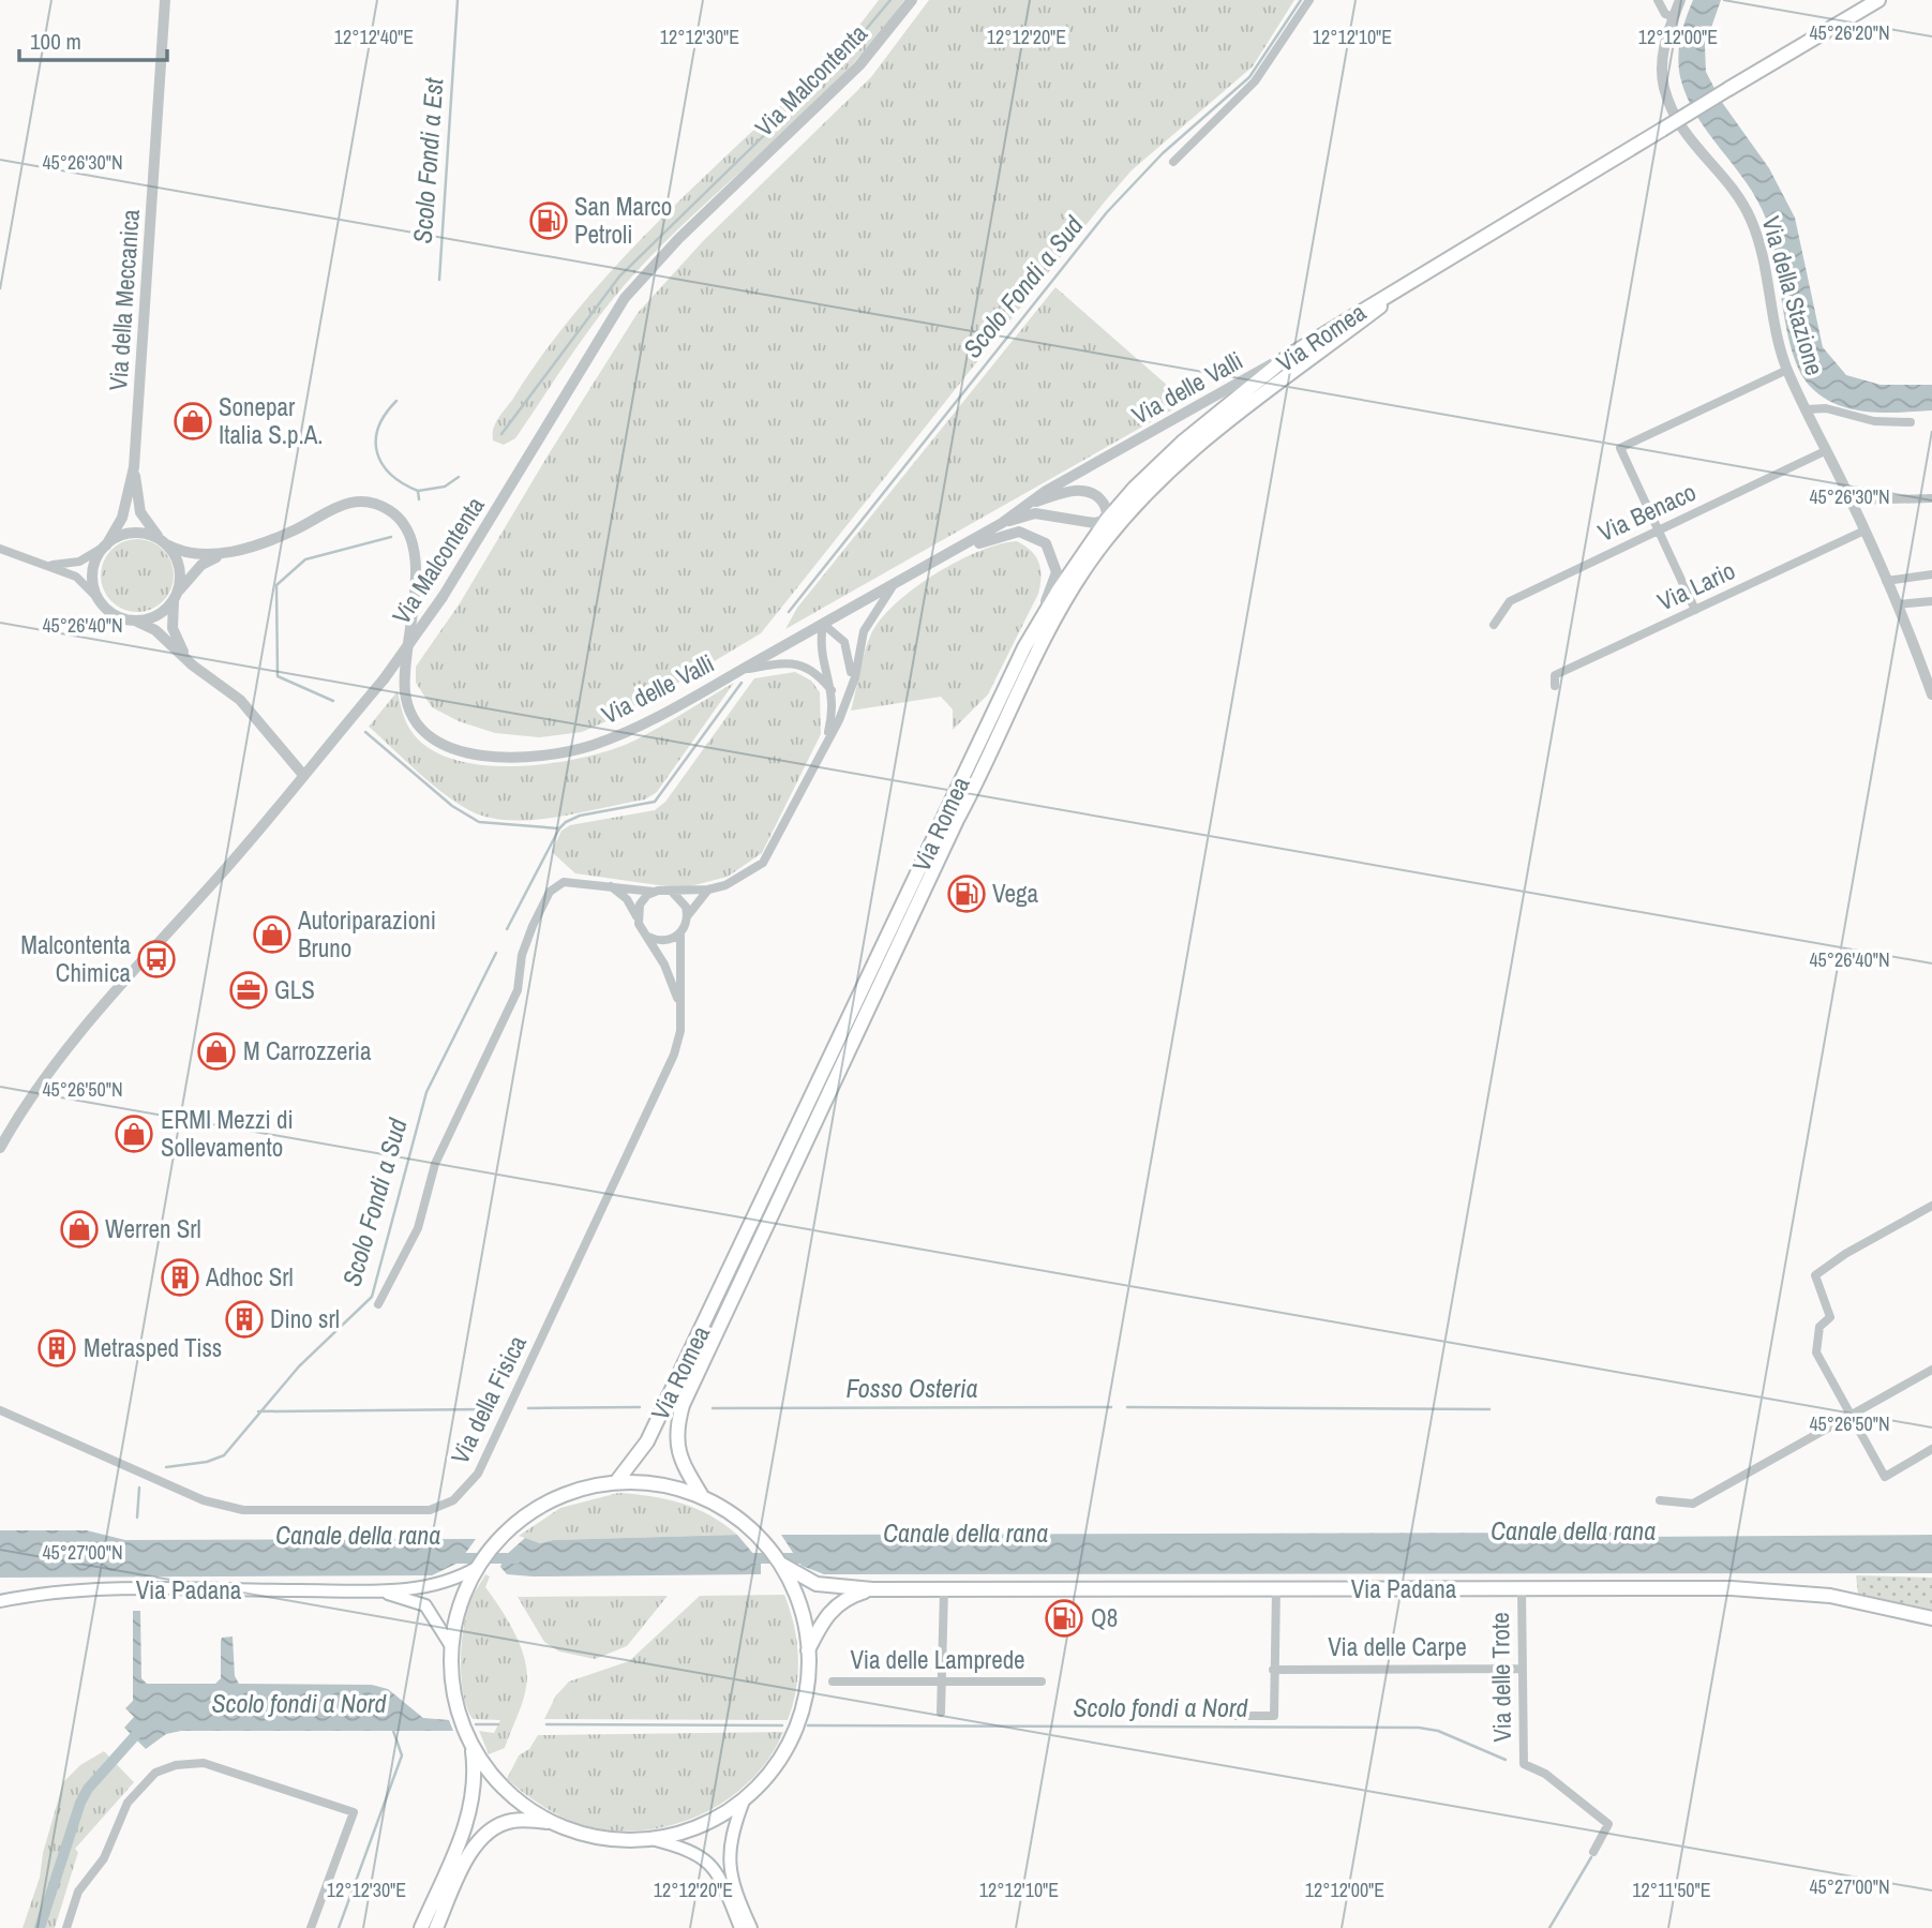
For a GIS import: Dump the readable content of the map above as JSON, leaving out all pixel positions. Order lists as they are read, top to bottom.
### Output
{
  "streets": {
    "main road": ["Via Romea", "Via Padana"],
    "street": [
      "Via Malcontenta",
      "Via della Stazione",
      "Via della Meccanica",
      "Via delle Valli",
      "Via Benaco",
      "Via Lario",
      "Via della Fisica",
      "Via delle Carpe",
      "Via delle Lamprede",
      "Via delle Trote"
    ]
  },
  "crossings": [
    ["Via della Stazione", "Via Benaco"],
    ["Via della Stazione", "Via Lario"],
    ["Via della Meccanica", "Via delle Valli"],
    ["Via Romea", "Via delle Valli"],
    ["Via Padana", "Via delle Trote"],
    ["Via delle Carpe", "Via delle Trote"]
  ],
  "water": [
    "Scolo Fondi a Est",
    "Scolo Fondi a Sud",
    "Fosso Osteria",
    "Canale della rana",
    "Scolo fondi a Nord"
  ],
  "places": {
    "fuel station": ["San Marco Petroli", "Vega", "Q8"],
    "shop": [
      "Sonepar Italia S.p.A.",
      "Autoriparazioni Bruno",
      "M Carrozzeria",
      "ERMI Mezzi di Sollevamento",
      "Werren Srl"
    ],
    "bus stop": ["Malcontenta Chimica"],
    "office": ["GLS"],
    "building": ["Adhoc Srl", "Dino srl", "Metrasped Tiss"]
  },
  "scale_bar": "100 m",
  "coordinates": [
    "45°26'20\"N",
    "12°12'30\"E",
    "12°12'00\"E",
    "12°12'40\"E",
    "12°12'20\"E",
    "12°12'10\"E",
    "45°26'30\"N",
    "45°26'40\"N",
    "45°26'50\"N",
    "45°27'00\"N",
    "12°11'50\"E"
  ]
}
